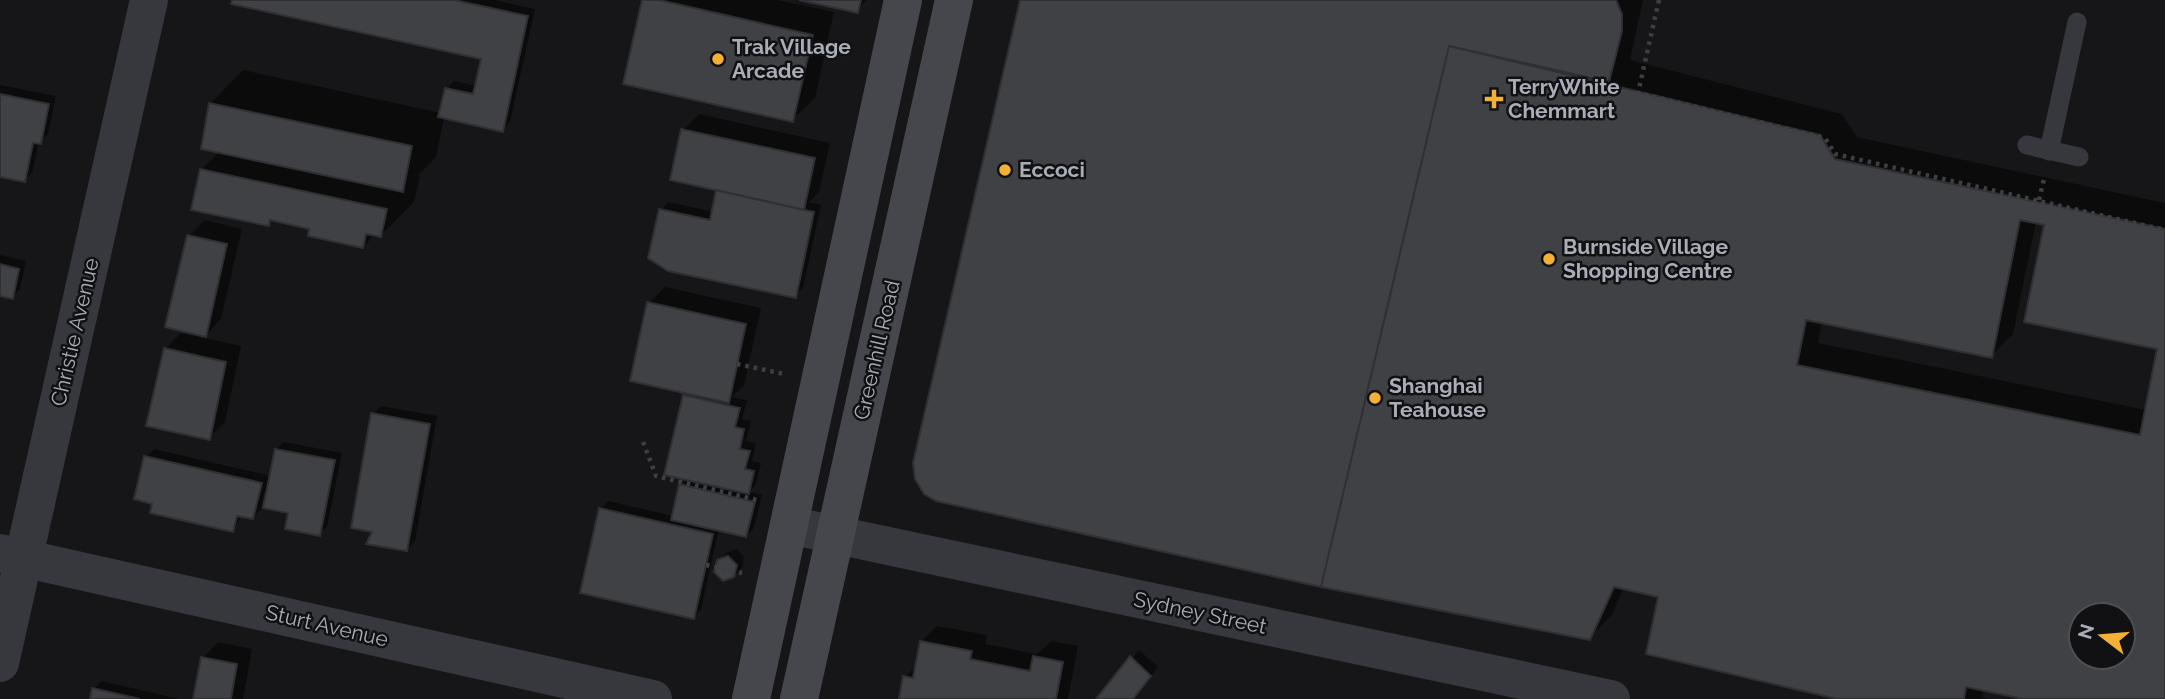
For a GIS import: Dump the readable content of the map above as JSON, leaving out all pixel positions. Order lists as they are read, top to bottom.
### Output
{
  "streets": {
    "main road": ["Greenhill Road"],
    "street": ["Christie Avenue", "Sydney Street", "Sturt Avenue"]
  },
  "crossings": [
    ["Christie Avenue", "Sturt Avenue"],
    ["Greenhill Road", "Sydney Street"]
  ],
  "places": {
    "other": [
      "Trak Village Arcade",
      "Eccoci",
      "Burnside Village Shopping Centre",
      "Shanghai Teahouse"
    ],
    "health": ["TerryWhite Chemmart"]
  },
  "north": "left"
}
